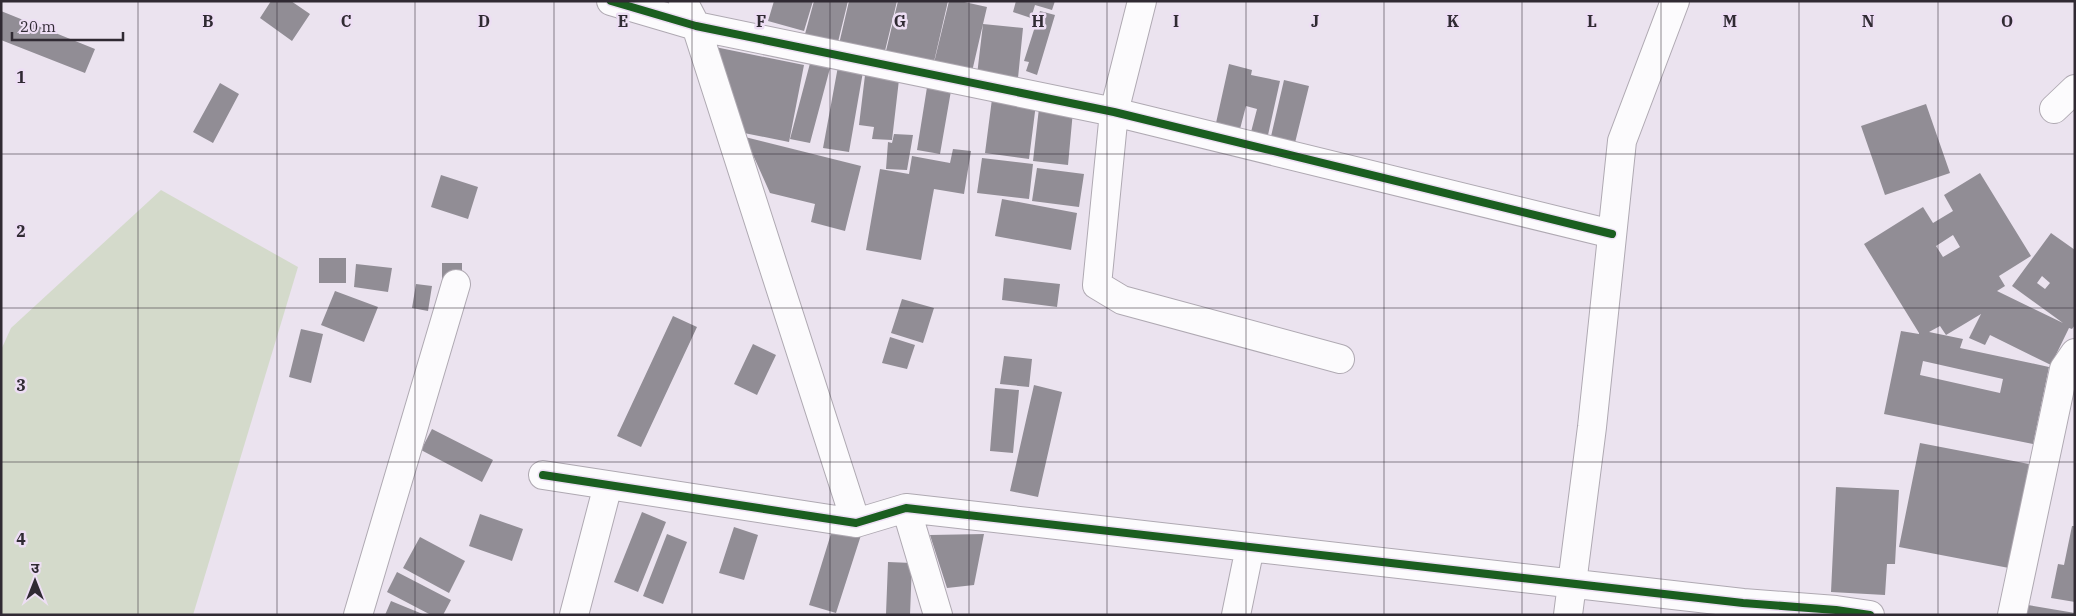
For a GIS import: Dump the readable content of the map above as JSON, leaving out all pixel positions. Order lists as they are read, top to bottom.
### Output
{
  "scale_bar": "20 m",
  "north": "top",
  "grid": {
    "columns": [
      "B",
      "C",
      "D",
      "E",
      "F",
      "G",
      "H",
      "I",
      "J",
      "K",
      "L",
      "M",
      "N",
      "O"
    ],
    "rows": [
      "1",
      "2",
      "3",
      "4"
    ]
  }
}
